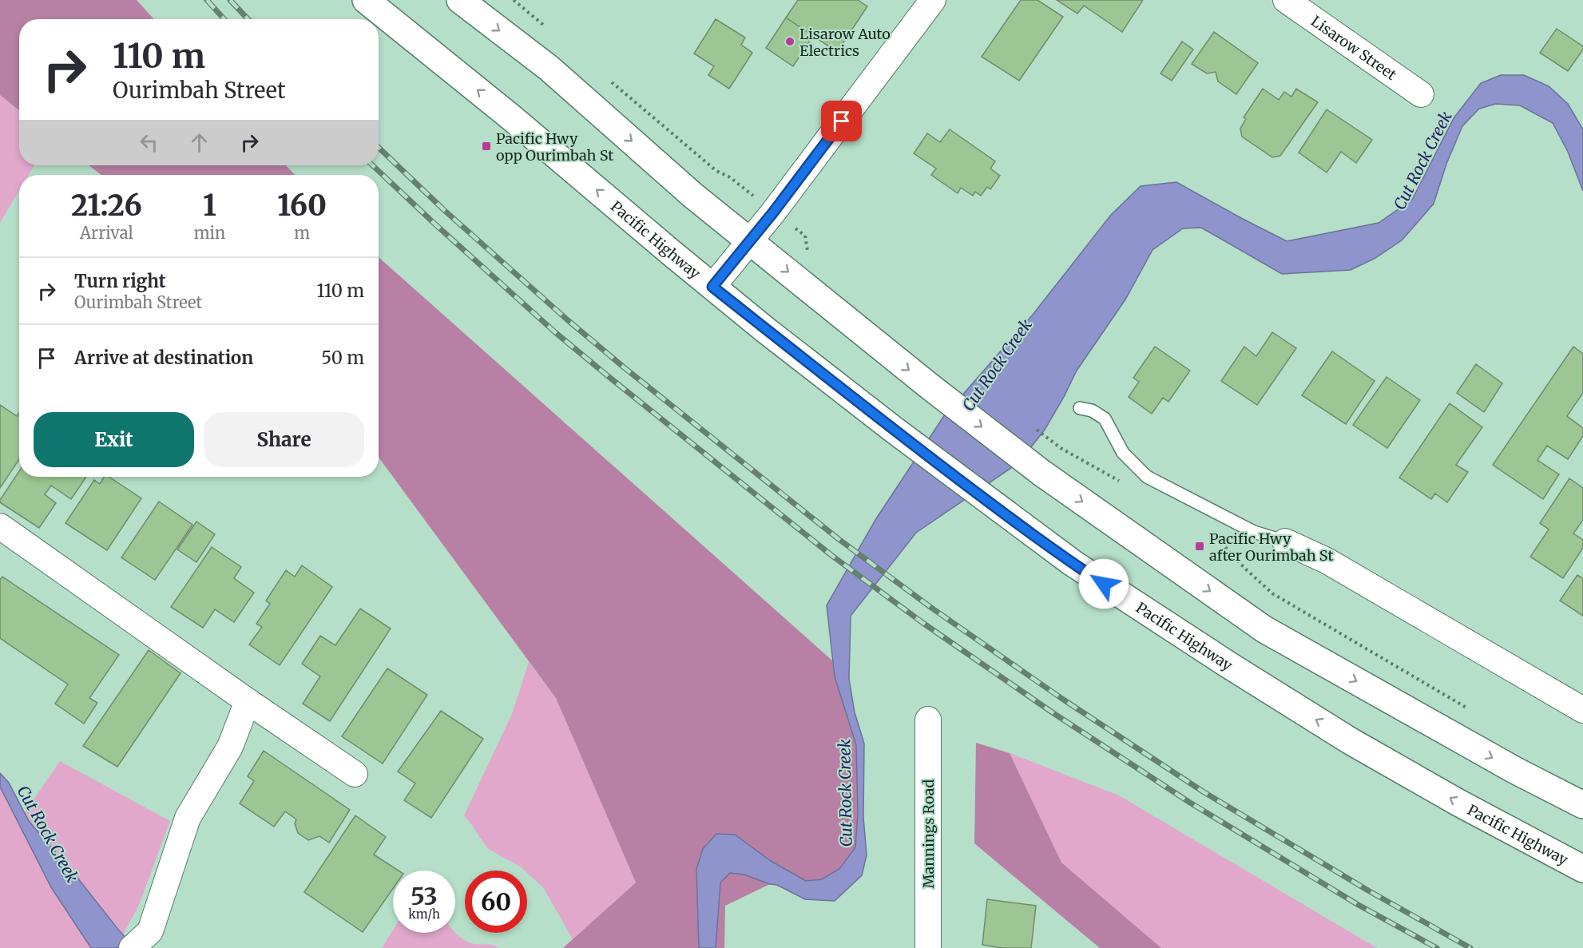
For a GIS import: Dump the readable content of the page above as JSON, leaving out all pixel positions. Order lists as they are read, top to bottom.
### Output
{
  "streets": {
    "main road": ["Pacific Highway"],
    "street": ["Lisarow Street", "Mannings Road"]
  },
  "water": ["Cut Rock Creek"],
  "places": {
    "other": ["Lisarow Auto Electrics"],
    "transit": ["Pacific Hwy opp Ourimbah St", "Pacific Hwy after Ourimbah St"]
  },
  "page": {
    "turn": ["110 m", "Ourimbah Street"],
    "eta": [
      "21:26",
      "Arrival",
      "1",
      "min",
      "160",
      "m"
    ],
    "list": [
      {
        "name": "Turn right",
        "note": "Ourimbah Street",
        "value": "110 m"
      },
      {
        "name": "Arrive at destination",
        "value": "50 m"
      }
    ],
    "buttons": ["Exit", "Share"],
    "speed": "53 km/h",
    "limit": "60"
  }
}
